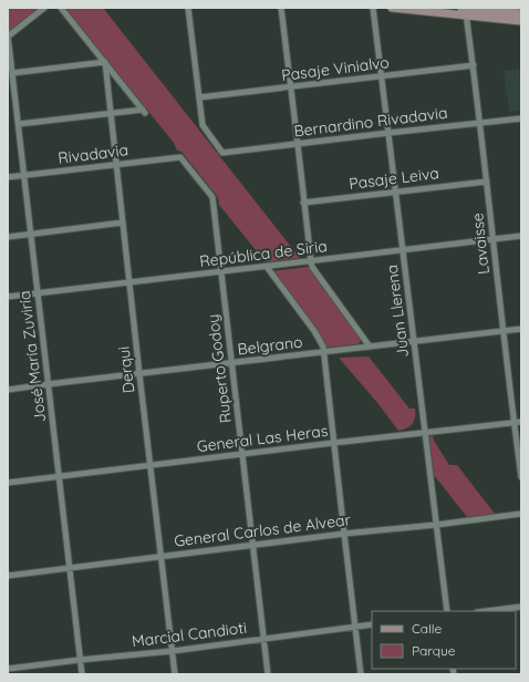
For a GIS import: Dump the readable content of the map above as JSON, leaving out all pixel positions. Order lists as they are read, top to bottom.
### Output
{
  "streets": {
    "street": [
      "Pasaje Vinialvo",
      "Bernardino Rivadavia",
      "Rivadavia",
      "Pasaje Leiva",
      "Lavaisse",
      "República de Siria",
      "Juan Llerena",
      "Belgrano",
      "José María Zuviría",
      "Ruperto Godoy",
      "Derqui",
      "General Las Heras",
      "General Carlos de Alvear",
      "Marcial Candioti"
    ]
  },
  "crossings": [
    ["Pasaje Vinialvo", "Bernardino Rivadavia"],
    ["Pasaje Vinialvo", "Lavaisse"],
    ["Pasaje Vinialvo", "Juan Llerena"],
    ["Bernardino Rivadavia", "Lavaisse"],
    ["Bernardino Rivadavia", "Juan Llerena"],
    ["Rivadavia", "José María Zuviría"],
    ["Rivadavia", "Ruperto Godoy"],
    ["Rivadavia", "Derqui"],
    ["Pasaje Leiva", "Lavaisse"],
    ["Pasaje Leiva", "Juan Llerena"],
    ["Lavaisse", "República de Siria"],
    ["Lavaisse", "Belgrano"],
    ["Lavaisse", "General Las Heras"],
    ["República de Siria", "Juan Llerena"],
    ["República de Siria", "José María Zuviría"],
    ["República de Siria", "Ruperto Godoy"],
    ["República de Siria", "Derqui"],
    ["Juan Llerena", "Belgrano"],
    ["Juan Llerena", "General Las Heras"],
    ["Juan Llerena", "General Carlos de Alvear"],
    ["Belgrano", "José María Zuviría"],
    ["Belgrano", "Ruperto Godoy"],
    ["Belgrano", "Derqui"],
    ["José María Zuviría", "General Las Heras"],
    ["José María Zuviría", "General Carlos de Alvear"],
    ["José María Zuviría", "Marcial Candioti"],
    ["Ruperto Godoy", "General Las Heras"],
    ["Ruperto Godoy", "General Carlos de Alvear"],
    ["Ruperto Godoy", "Marcial Candioti"],
    ["Derqui", "General Las Heras"],
    ["Derqui", "General Carlos de Alvear"],
    ["Derqui", "Marcial Candioti"]
  ],
  "legend": ["Calle", "Parque"]
}
